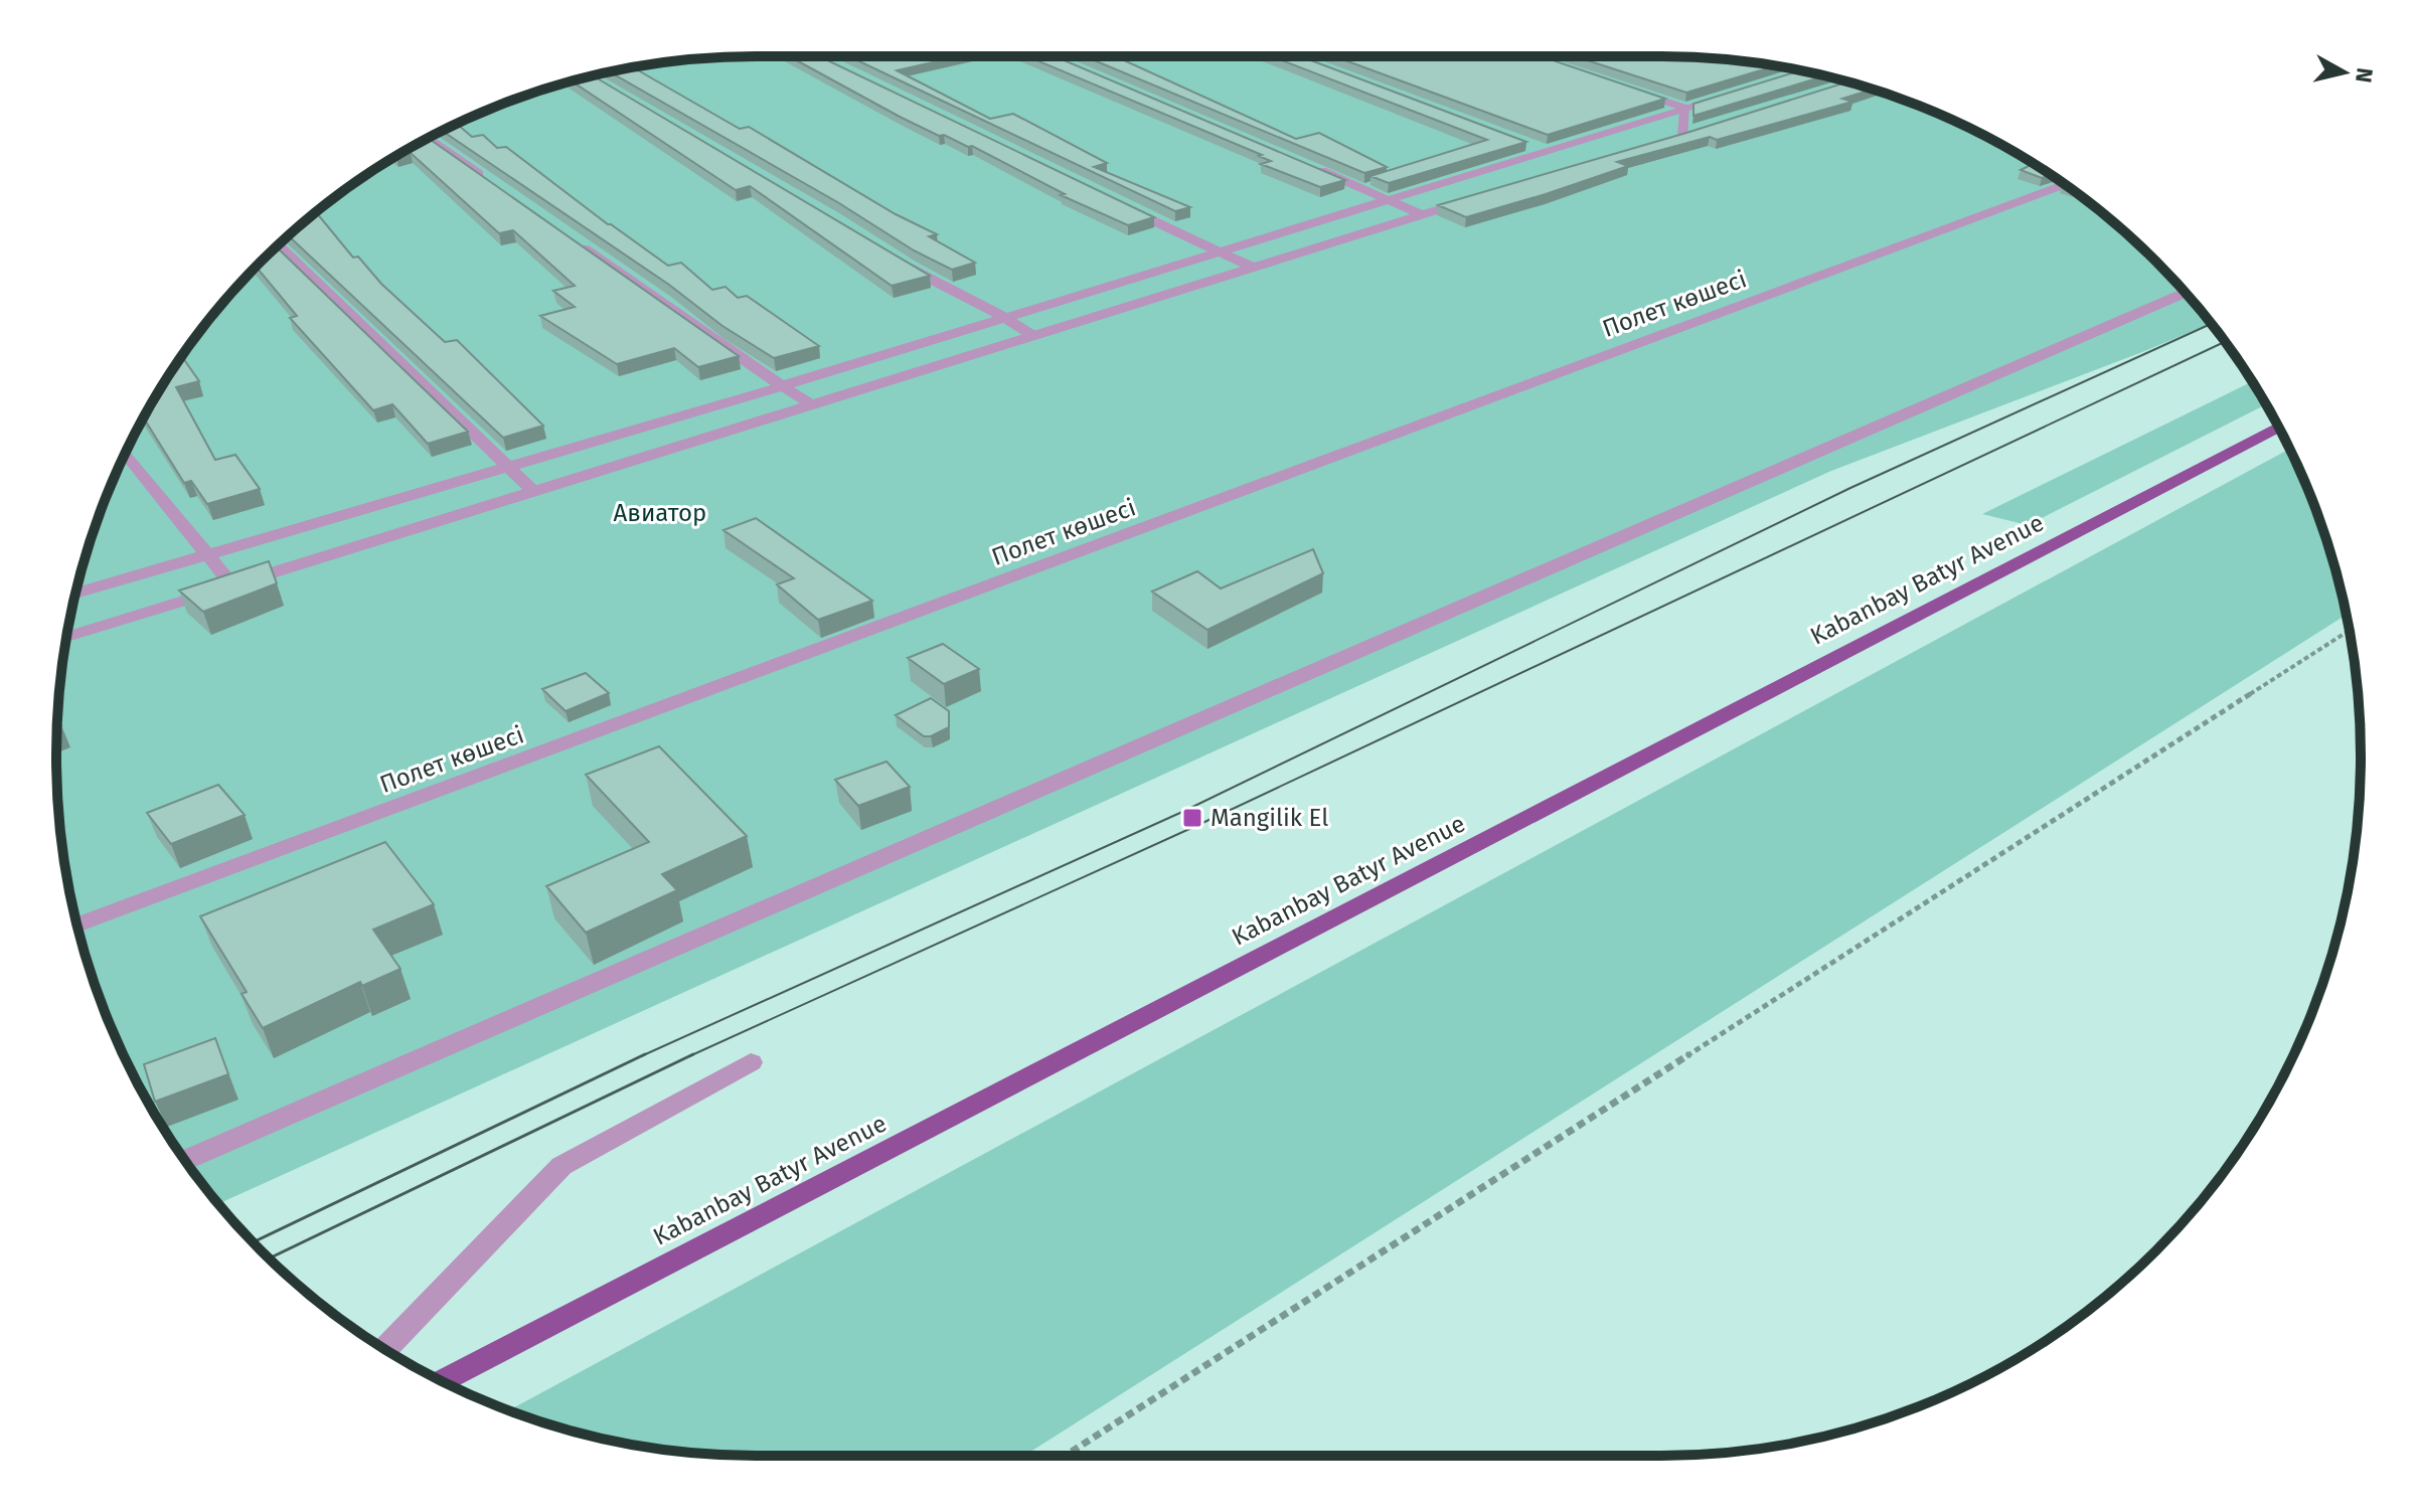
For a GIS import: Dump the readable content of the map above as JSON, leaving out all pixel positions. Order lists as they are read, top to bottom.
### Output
{
  "streets": {
    "main road": ["Kabanbay Batyr Avenue"],
    "street": ["Полет көшесі"]
  },
  "parks": ["Авиатор"],
  "places": {
    "transit": ["Mangilik El"]
  },
  "north": "right"
}
